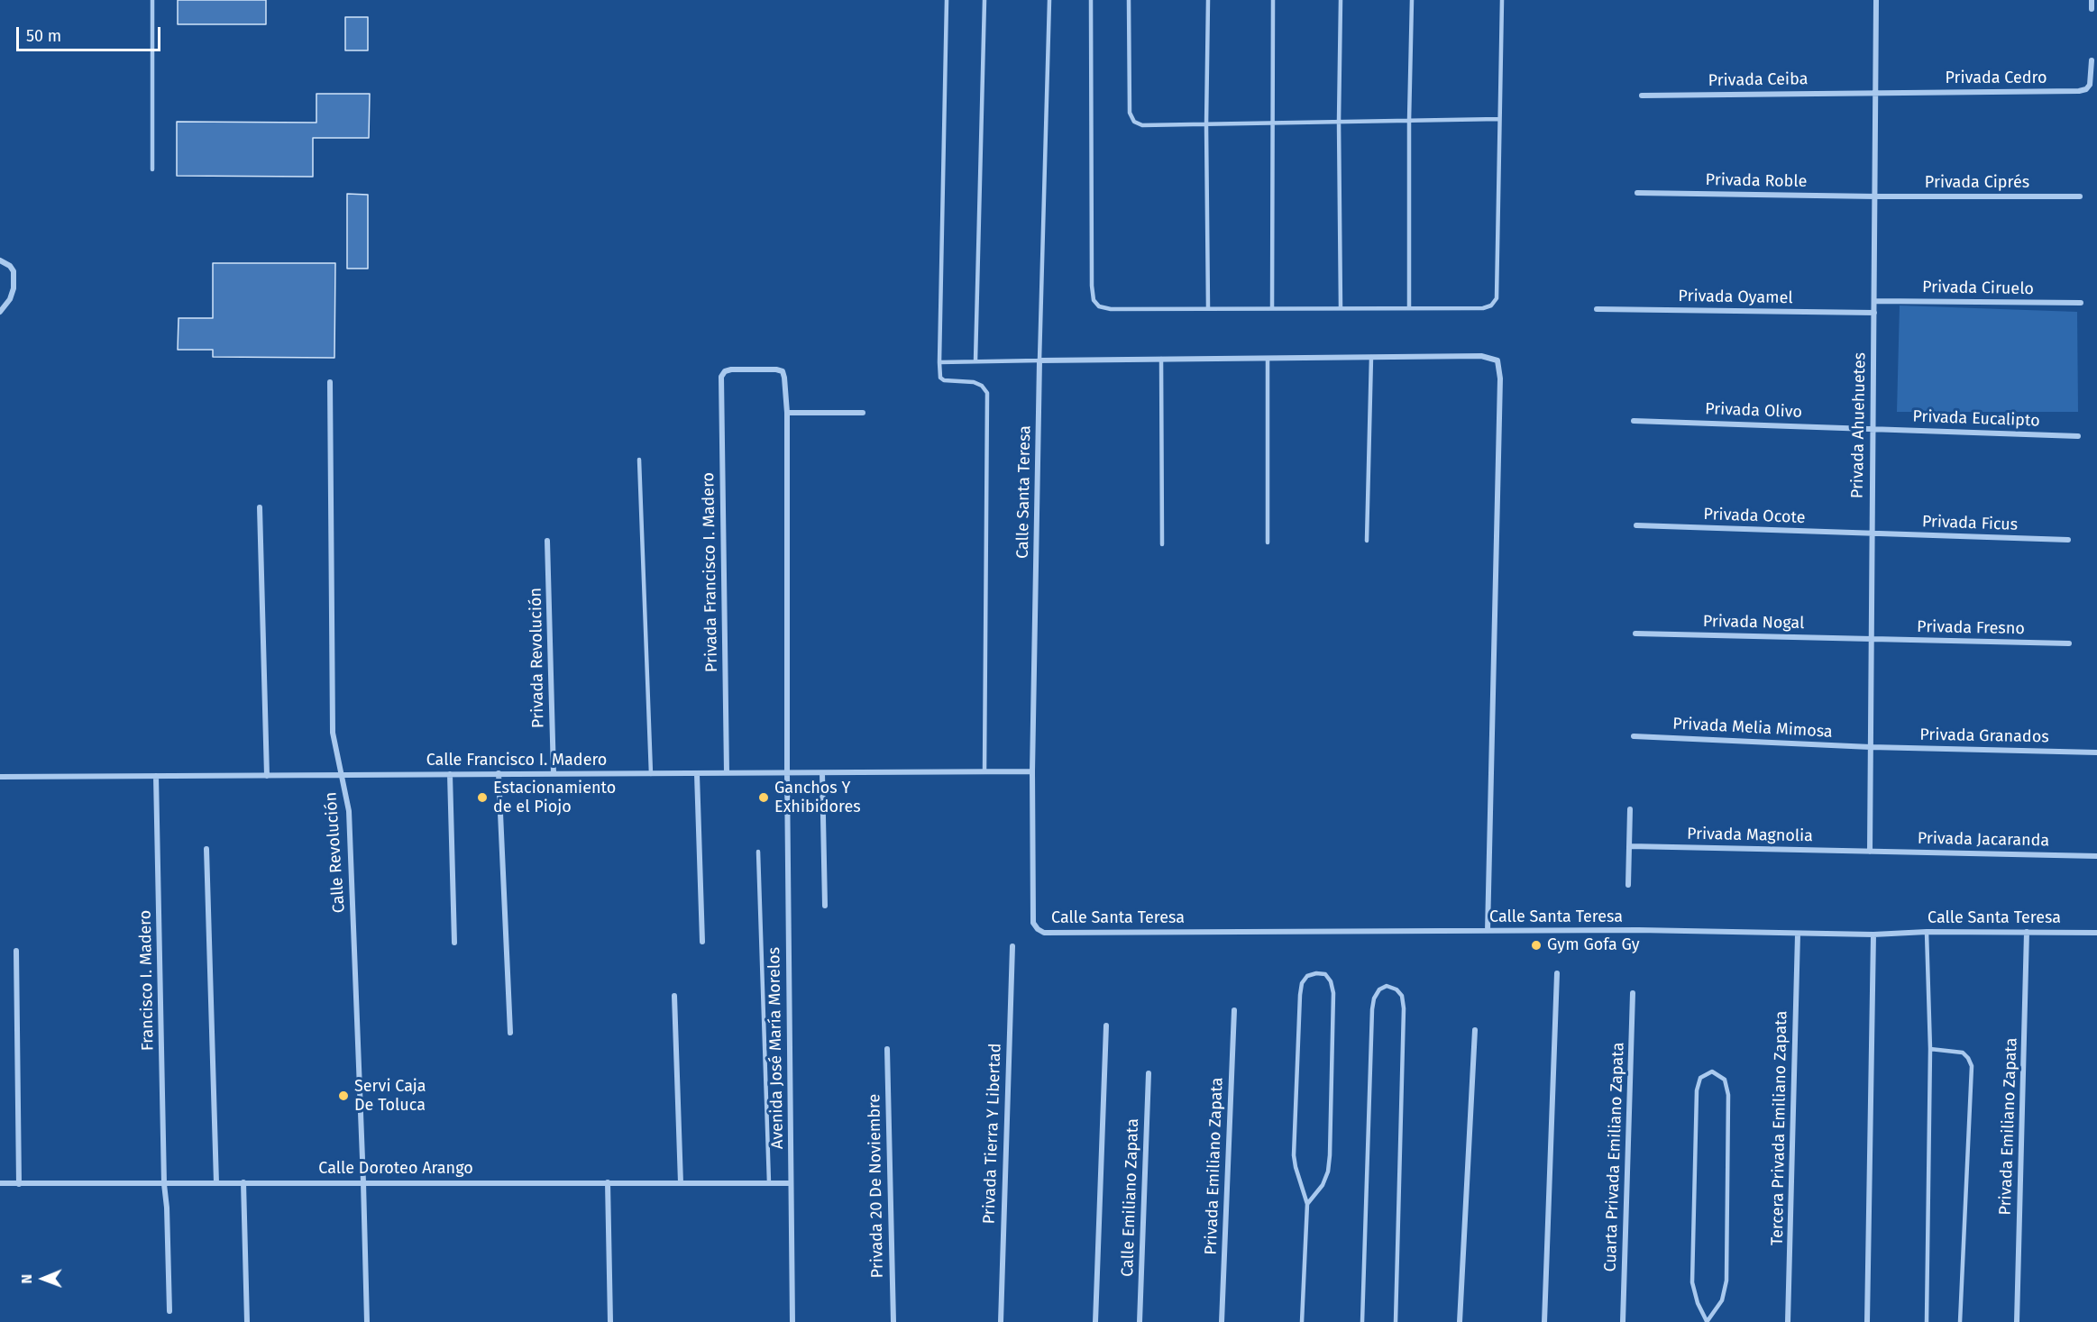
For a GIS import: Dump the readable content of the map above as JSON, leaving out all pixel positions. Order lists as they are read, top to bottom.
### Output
{
  "streets": {
    "street": [
      "Privada Cedro",
      "Privada Ceiba",
      "Privada Roble",
      "Privada Ciprés",
      "Privada Ciruelo",
      "Privada Oyamel",
      "Privada Olivo",
      "Privada Eucalipto",
      "Privada Ahuehuetes",
      "Calle Santa Teresa",
      "Privada Ocote",
      "Privada Ficus",
      "Privada Francisco I. Madero",
      "Privada Nogal",
      "Privada Fresno",
      "Privada Revolución",
      "Privada Melia Mimosa",
      "Privada Granados",
      "Calle Francisco I. Madero",
      "Privada Magnolia",
      "Privada Jacaranda",
      "Calle Revolución",
      "Francisco I. Madero",
      "Avenida José María Morelos",
      "Privada Emiliano Zapata",
      "Tercera Privada Emiliano Zapata",
      "Privada Tierra Y Libertad",
      "Cuarta Privada Emiliano Zapata",
      "Calle Doroteo Arango",
      "Privada 20 De Noviembre",
      "Calle Emiliano Zapata"
    ]
  },
  "crossings": [
    ["Privada Cedro", "Privada Ceiba"],
    ["Privada Cedro", "Privada Ahuehuetes"],
    ["Privada Ceiba", "Privada Ahuehuetes"],
    ["Privada Roble", "Privada Ciprés"],
    ["Privada Roble", "Privada Ahuehuetes"],
    ["Privada Ciprés", "Privada Ahuehuetes"],
    ["Privada Ciruelo", "Privada Ahuehuetes"],
    ["Privada Oyamel", "Privada Ahuehuetes"],
    ["Privada Olivo", "Privada Eucalipto"],
    ["Privada Olivo", "Privada Ahuehuetes"],
    ["Privada Eucalipto", "Privada Ahuehuetes"],
    ["Privada Ahuehuetes", "Privada Ocote"],
    ["Privada Ahuehuetes", "Privada Ficus"],
    ["Privada Ahuehuetes", "Privada Nogal"],
    ["Privada Ahuehuetes", "Privada Fresno"],
    ["Privada Ahuehuetes", "Privada Melia Mimosa"],
    ["Privada Ahuehuetes", "Privada Granados"],
    ["Privada Ahuehuetes", "Privada Magnolia"],
    ["Privada Ahuehuetes", "Privada Jacaranda"],
    ["Calle Santa Teresa", "Calle Francisco I. Madero"],
    ["Calle Santa Teresa", "Privada Emiliano Zapata"],
    ["Calle Santa Teresa", "Tercera Privada Emiliano Zapata"],
    ["Privada Ocote", "Privada Ficus"],
    ["Privada Francisco I. Madero", "Calle Francisco I. Madero"],
    ["Privada Francisco I. Madero", "Avenida José María Morelos"],
    ["Privada Nogal", "Privada Fresno"],
    ["Privada Revolución", "Calle Francisco I. Madero"],
    ["Privada Melia Mimosa", "Privada Granados"],
    ["Calle Francisco I. Madero", "Calle Revolución"],
    ["Calle Francisco I. Madero", "Francisco I. Madero"],
    ["Calle Francisco I. Madero", "Avenida José María Morelos"],
    ["Privada Magnolia", "Privada Jacaranda"],
    ["Calle Revolución", "Calle Doroteo Arango"],
    ["Francisco I. Madero", "Calle Doroteo Arango"],
    ["Avenida José María Morelos", "Calle Doroteo Arango"]
  ],
  "places": [
    "Estacionamiento de el Piojo",
    "Ganchos Y Exhibidores",
    "Gym Gofa Gy",
    "Servi Caja De Toluca"
  ],
  "scale_bar": "50 m",
  "north": "left"
}
